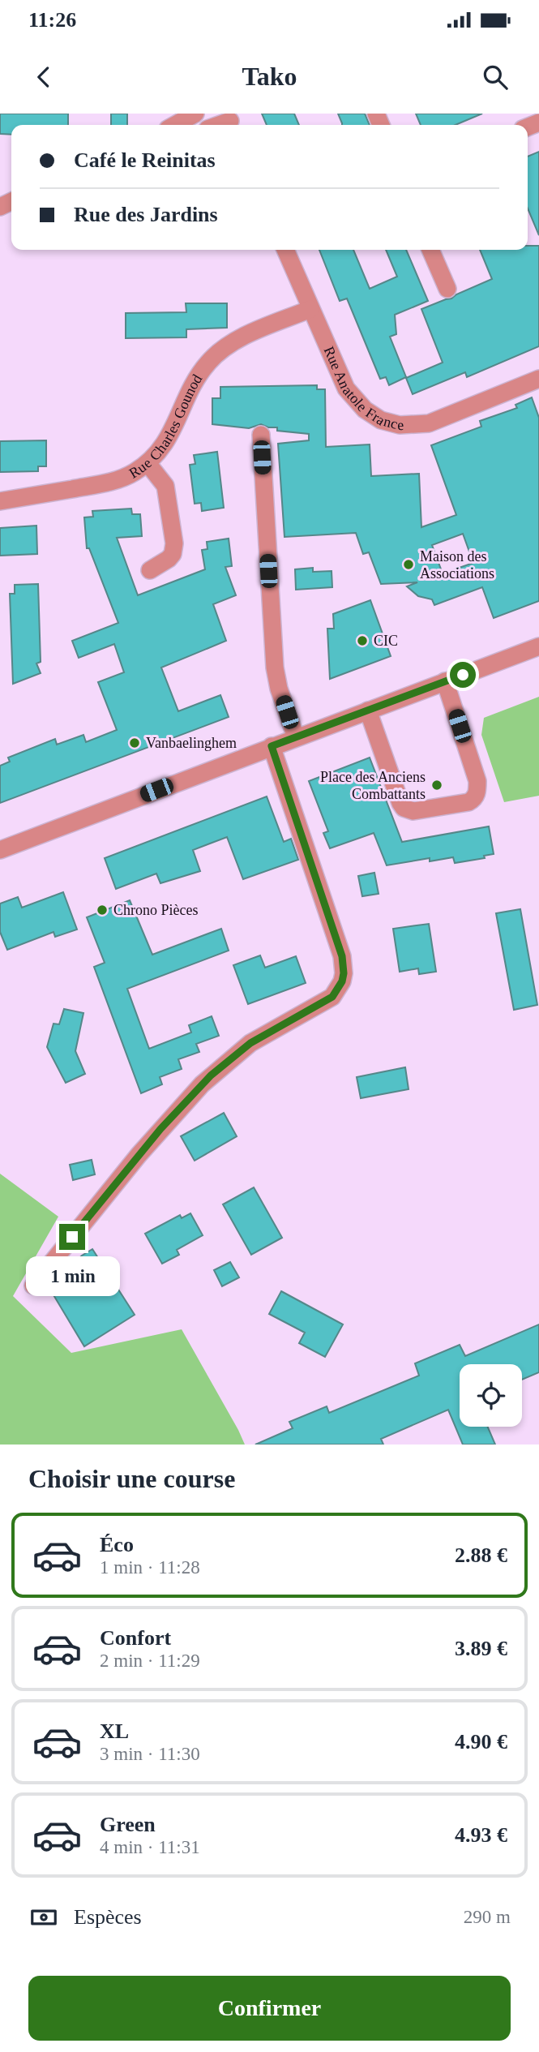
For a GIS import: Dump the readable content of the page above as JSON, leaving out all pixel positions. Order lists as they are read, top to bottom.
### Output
{
  "streets": {
    "street": ["Rue Anatole France", "Rue Charles Gounod"]
  },
  "crossings": [
    ["Rue Anatole France", "Rue Charles Gounod"]
  ],
  "places": [
    "Maison des Associations",
    "CIC",
    "Vanbaelinghem",
    "Place des Anciens Combattants",
    "Chrono Pièces"
  ],
  "page": {
    "status": "11:26",
    "header": "Tako",
    "banner": ["Café le Reinitas", "Rue des Jardins"],
    "bubble": "1 min",
    "heading": "Choisir une course",
    "list": [
      {
        "name": "Éco",
        "note": "1 min · 11:28",
        "value": "2.88 €"
      },
      {
        "name": "Confort",
        "note": "2 min · 11:29",
        "value": "3.89 €"
      },
      {
        "name": "XL",
        "note": "3 min · 11:30",
        "value": "4.90 €"
      },
      {
        "name": "Green",
        "note": "4 min · 11:31",
        "value": "4.93 €"
      }
    ],
    "pay": ["Espèces", "290 m"],
    "buttons": "Confirmer"
  }
}
